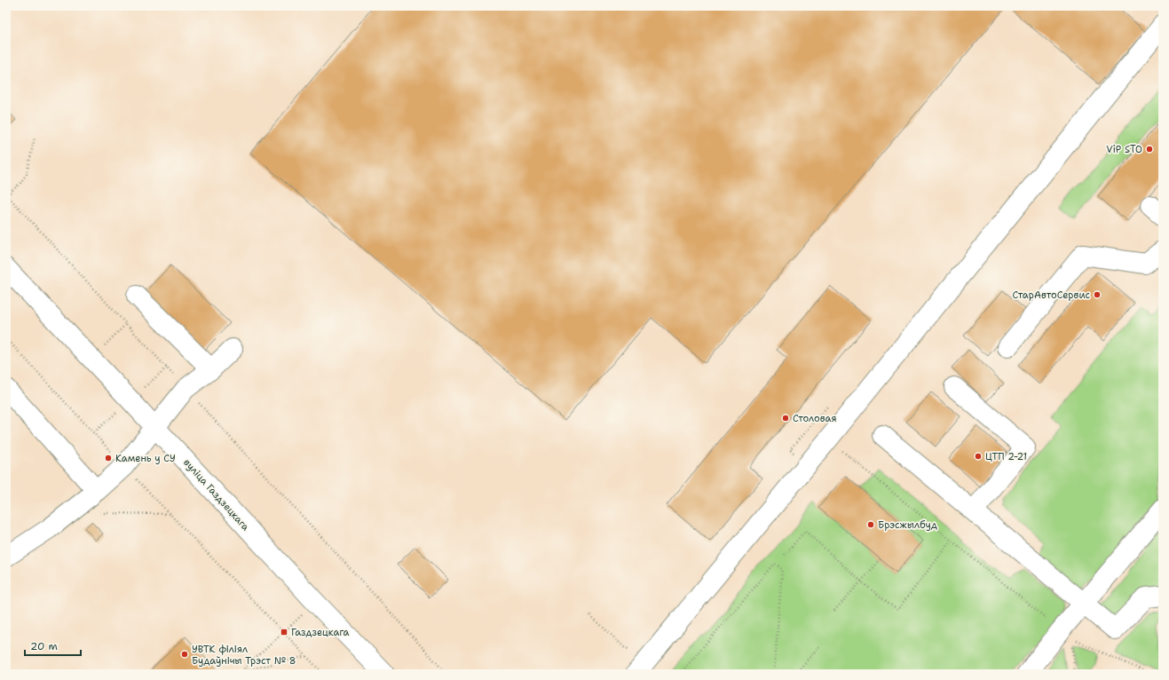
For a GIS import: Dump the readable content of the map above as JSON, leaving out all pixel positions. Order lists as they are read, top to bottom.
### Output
{
  "streets": {
    "street": ["вуліца Газдзецкага"]
  },
  "places": {
    "other": [
      "ViP STO",
      "СтарАвтоСервис",
      "Столовая",
      "ЦТП 2-21",
      "Камень у СУ",
      "Брэсжылбуд",
      "УВТК філіял Будаўнічы Трэст № 8"
    ],
    "transit": ["Газдзецкага"]
  },
  "scale_bar": "20 m"
}
